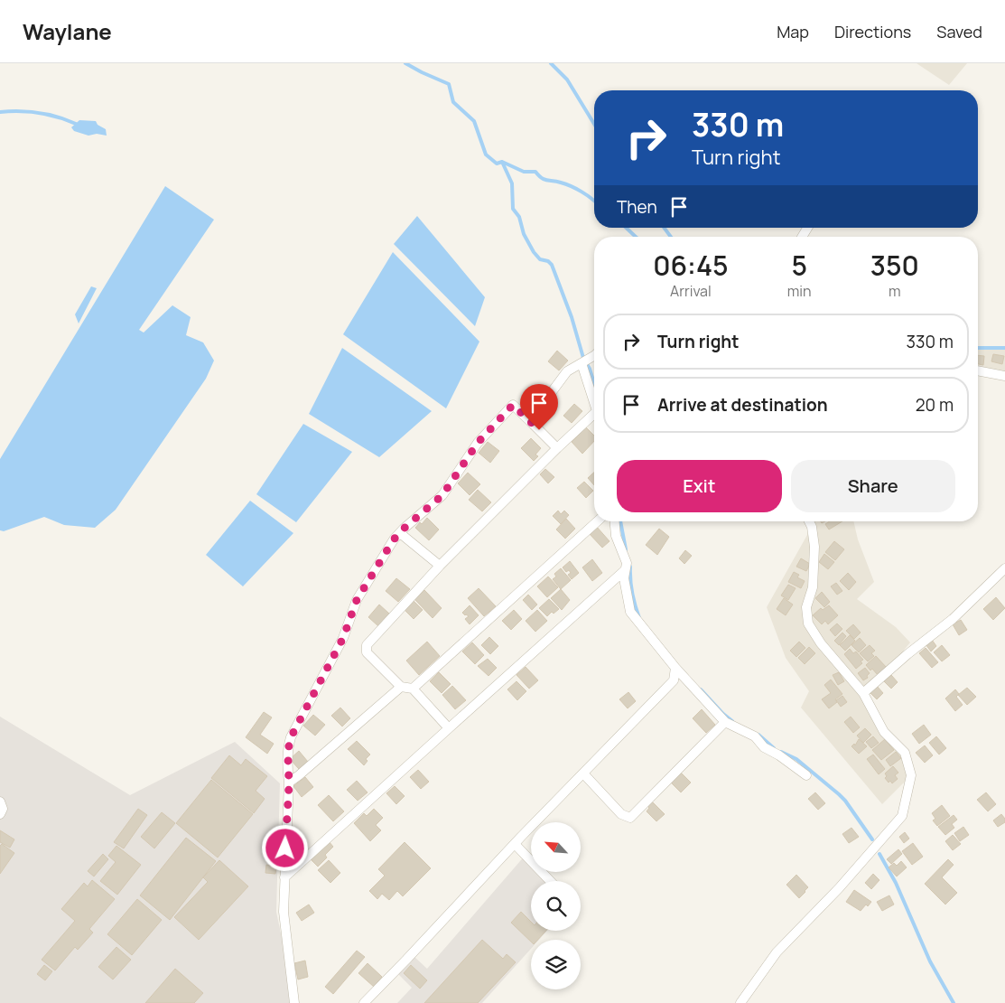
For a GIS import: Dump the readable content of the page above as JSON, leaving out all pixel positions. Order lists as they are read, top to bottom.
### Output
{
  "north": "top left",
  "page": {
    "header": "Waylane",
    "nav": ["Map", "Directions", "Saved"],
    "turn": ["330 m", "Turn right"],
    "then": "Then",
    "eta": [
      "06:45",
      "Arrival",
      "5",
      "min",
      "350",
      "m"
    ],
    "list": [
      {
        "name": "Turn right",
        "value": "330 m"
      },
      {
        "name": "Arrive at destination",
        "value": "20 m"
      }
    ],
    "buttons": ["Exit", "Share"]
  }
}
